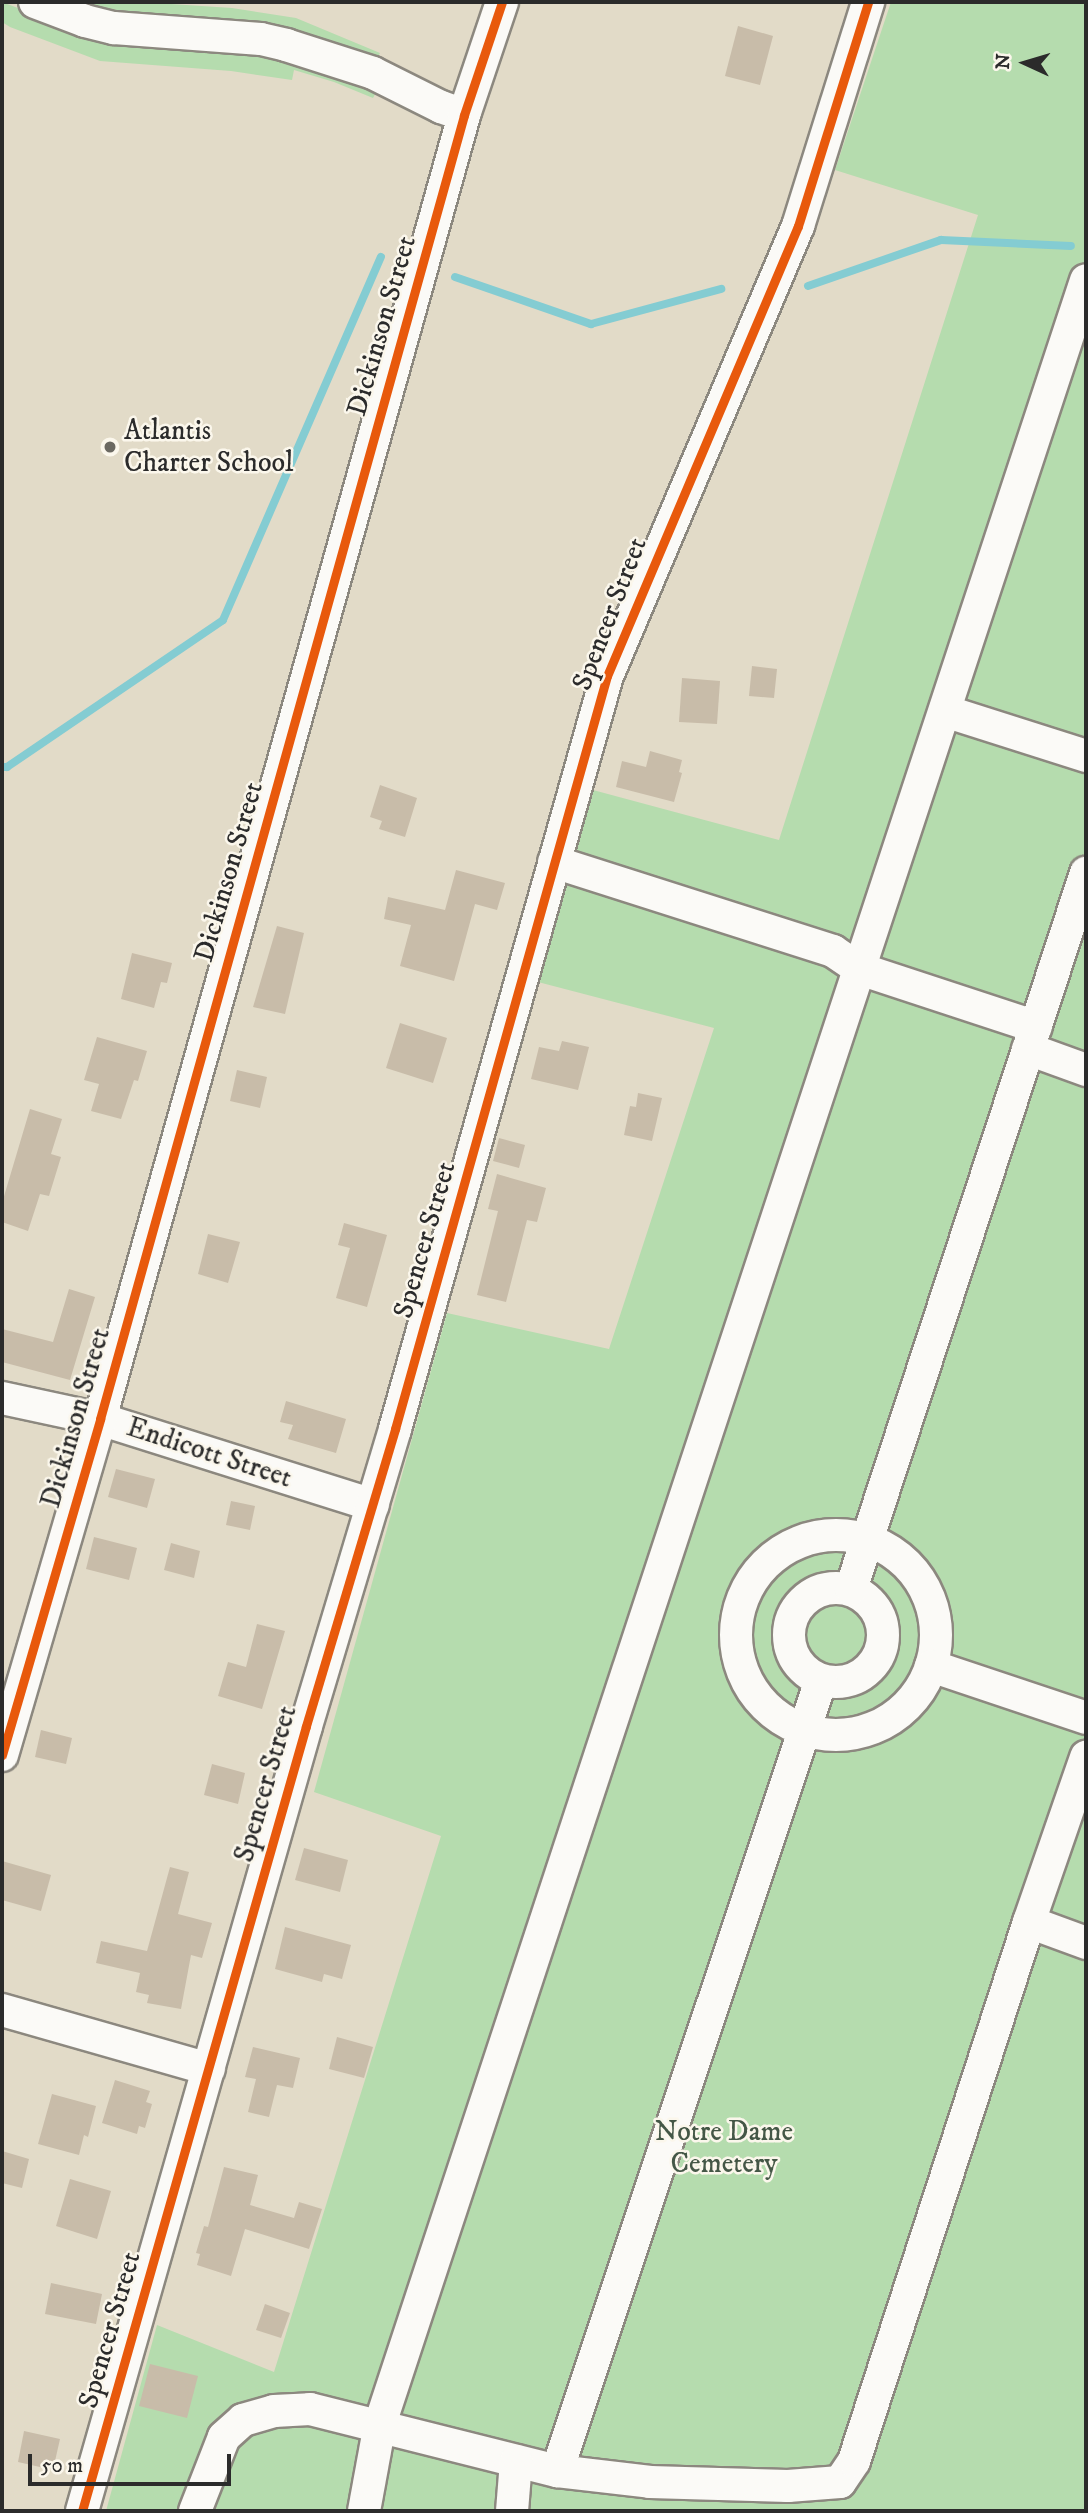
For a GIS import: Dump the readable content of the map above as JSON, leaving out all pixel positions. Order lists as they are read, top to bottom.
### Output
{
  "streets": {
    "street": ["Dickinson Street", "Spencer Street", "Endicott Street"]
  },
  "crossings": [
    ["Dickinson Street", "Endicott Street"],
    ["Spencer Street", "Endicott Street"]
  ],
  "parks": ["Notre Dame Cemetery"],
  "places": ["Atlantis Charter School"],
  "scale_bar": "50 m",
  "north": "left"
}
